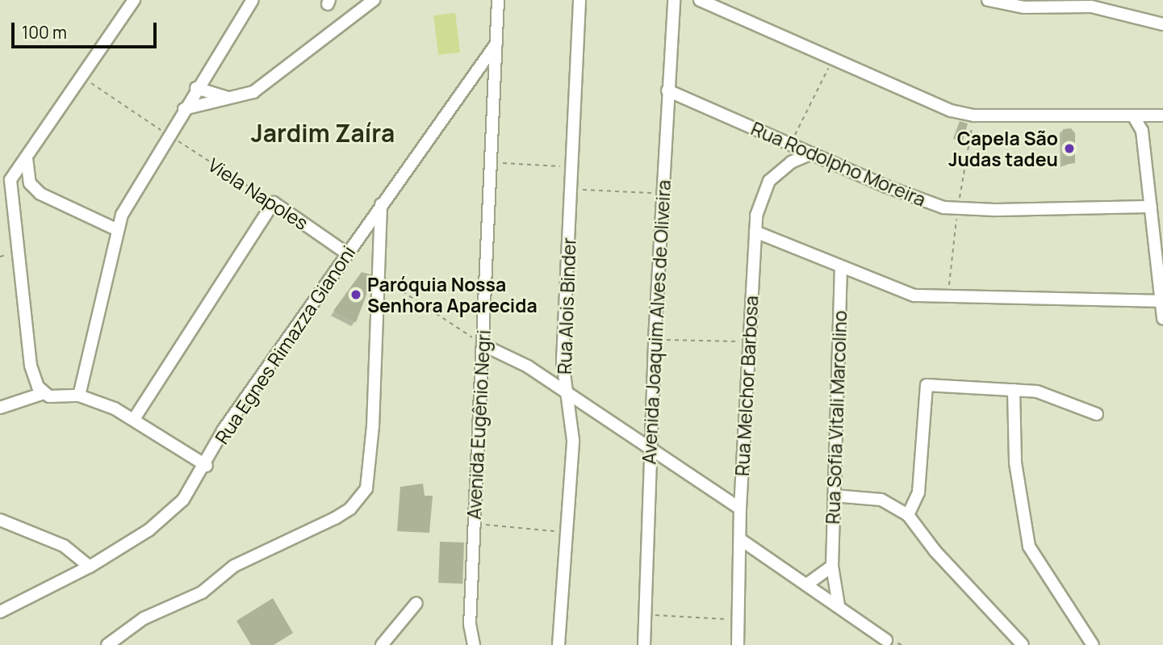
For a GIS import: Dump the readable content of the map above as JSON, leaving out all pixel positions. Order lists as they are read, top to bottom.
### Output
{
  "streets": {
    "street": [
      "Rua Rodolpho Moreira",
      "Viela Napoles",
      "Rua Alois Binder",
      "Avenida Joaquim Alves de Oliveira",
      "Rua Egnes Rimazza Gianoni",
      "Rua Melchor Barbosa",
      "Rua Sofia Vitali Marcolino",
      "Avenida Eugênio Negri"
    ]
  },
  "crossings": [
    ["Rua Rodolpho Moreira", "Avenida Joaquim Alves de Oliveira"],
    ["Rua Rodolpho Moreira", "Rua Melchor Barbosa"],
    ["Viela Napoles", "Rua Egnes Rimazza Gianoni"],
    ["Rua Egnes Rimazza Gianoni", "Avenida Eugênio Negri"]
  ],
  "districts": ["Jardim Zaíra"],
  "places": ["Capela São Judas tadeu", "Paróquia Nossa Senhora Aparecida"],
  "scale_bar": "100 m"
}
